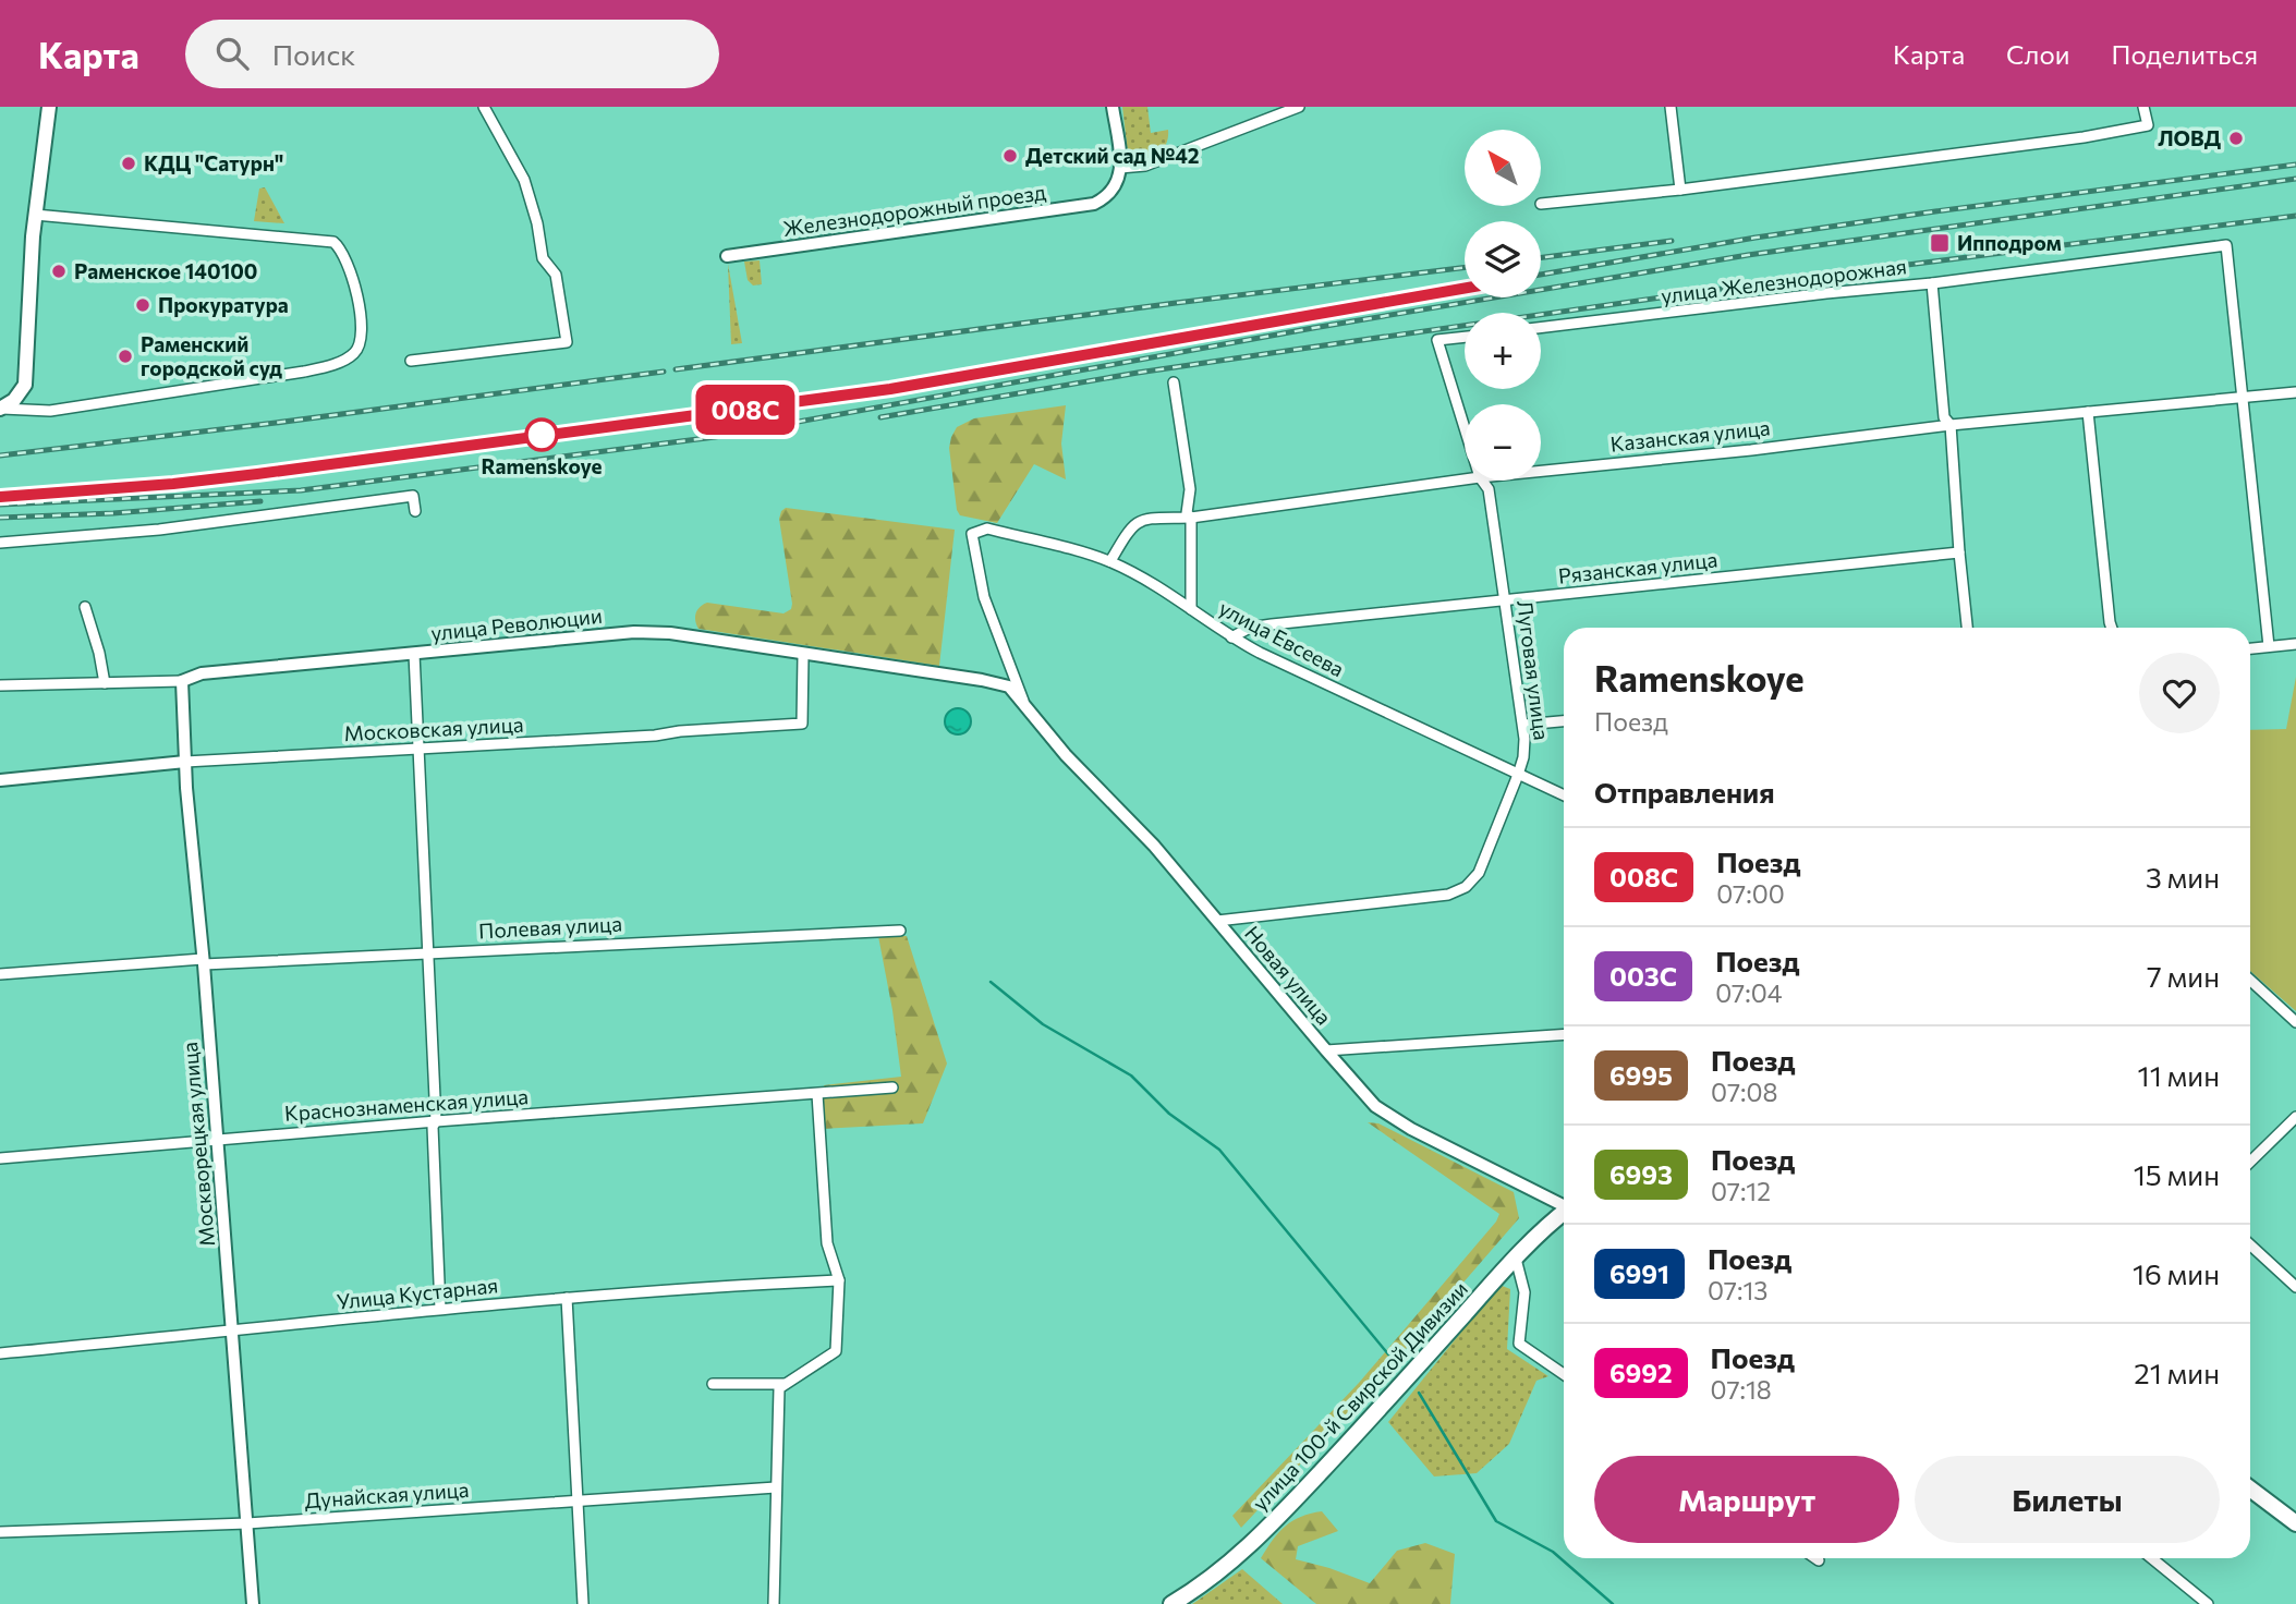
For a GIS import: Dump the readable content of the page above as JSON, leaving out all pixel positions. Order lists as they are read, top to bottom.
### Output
{
  "streets": {
    "main road": ["улица 100-й Свирской Дивизии"],
    "street": [
      "Железнодорожный проезд",
      "улица Железнодорожная",
      "Казанская улица",
      "Рязанская улица",
      "улица Революции",
      "улица Евсеева",
      "Луговая улица",
      "Московская улица",
      "Полевая улица",
      "Новая улица",
      "Краснознаменская улица",
      "Москворецкая улица",
      "Улица Кустарная",
      "Дунайская улица"
    ]
  },
  "crossings": [
    ["улица Железнодорожная", "Казанская улица"],
    ["Казанская улица", "улица Евсеева"],
    ["Рязанская улица", "улица Евсеева"],
    ["Рязанская улица", "Луговая улица"],
    ["улица Революции", "улица Евсеева"],
    ["улица Революции", "Московская улица"],
    ["улица Революции", "Новая улица"],
    ["улица Революции", "Москворецкая улица"],
    ["улица Евсеева", "Луговая улица"],
    ["улица Евсеева", "Новая улица"],
    ["Луговая улица", "Новая улица"],
    ["Московская улица", "Москворецкая улица"],
    ["Полевая улица", "Москворецкая улица"],
    ["Краснознаменская улица", "Москворецкая улица"],
    ["Москворецкая улица", "Улица Кустарная"],
    ["Москворецкая улица", "Дунайская улица"]
  ],
  "places": {
    "other": [
      "ЛОВД",
      "Детский сад №42",
      "КДЦ \"Сатурн\"",
      "Раменское 140100",
      "Прокуратура",
      "Раменский городской суд",
      "Ramenskoye"
    ],
    "transit": ["Ипподром"]
  },
  "north": "top left",
  "page": {
    "header": "Карта",
    "search": "Поиск",
    "nav": ["Карта", "Слои", "Поделиться"],
    "on_map": "008С",
    "map_buttons": ["+", "−"],
    "heading": [
      ["Ramenskoye", "Поезд"],
      "Отправления"
    ],
    "list": [
      {
        "mark": "008С",
        "name": "Поезд",
        "note": "07:00",
        "value": "3 мин"
      },
      {
        "mark": "003С",
        "name": "Поезд",
        "note": "07:04",
        "value": "7 мин"
      },
      {
        "mark": "6995",
        "name": "Поезд",
        "note": "07:08",
        "value": "11 мин"
      },
      {
        "mark": "6993",
        "name": "Поезд",
        "note": "07:12",
        "value": "15 мин"
      },
      {
        "mark": "6991",
        "name": "Поезд",
        "note": "07:13",
        "value": "16 мин"
      },
      {
        "mark": "6992",
        "name": "Поезд",
        "note": "07:18",
        "value": "21 мин"
      }
    ],
    "buttons": ["Маршрут", "Билеты"]
  }
}
